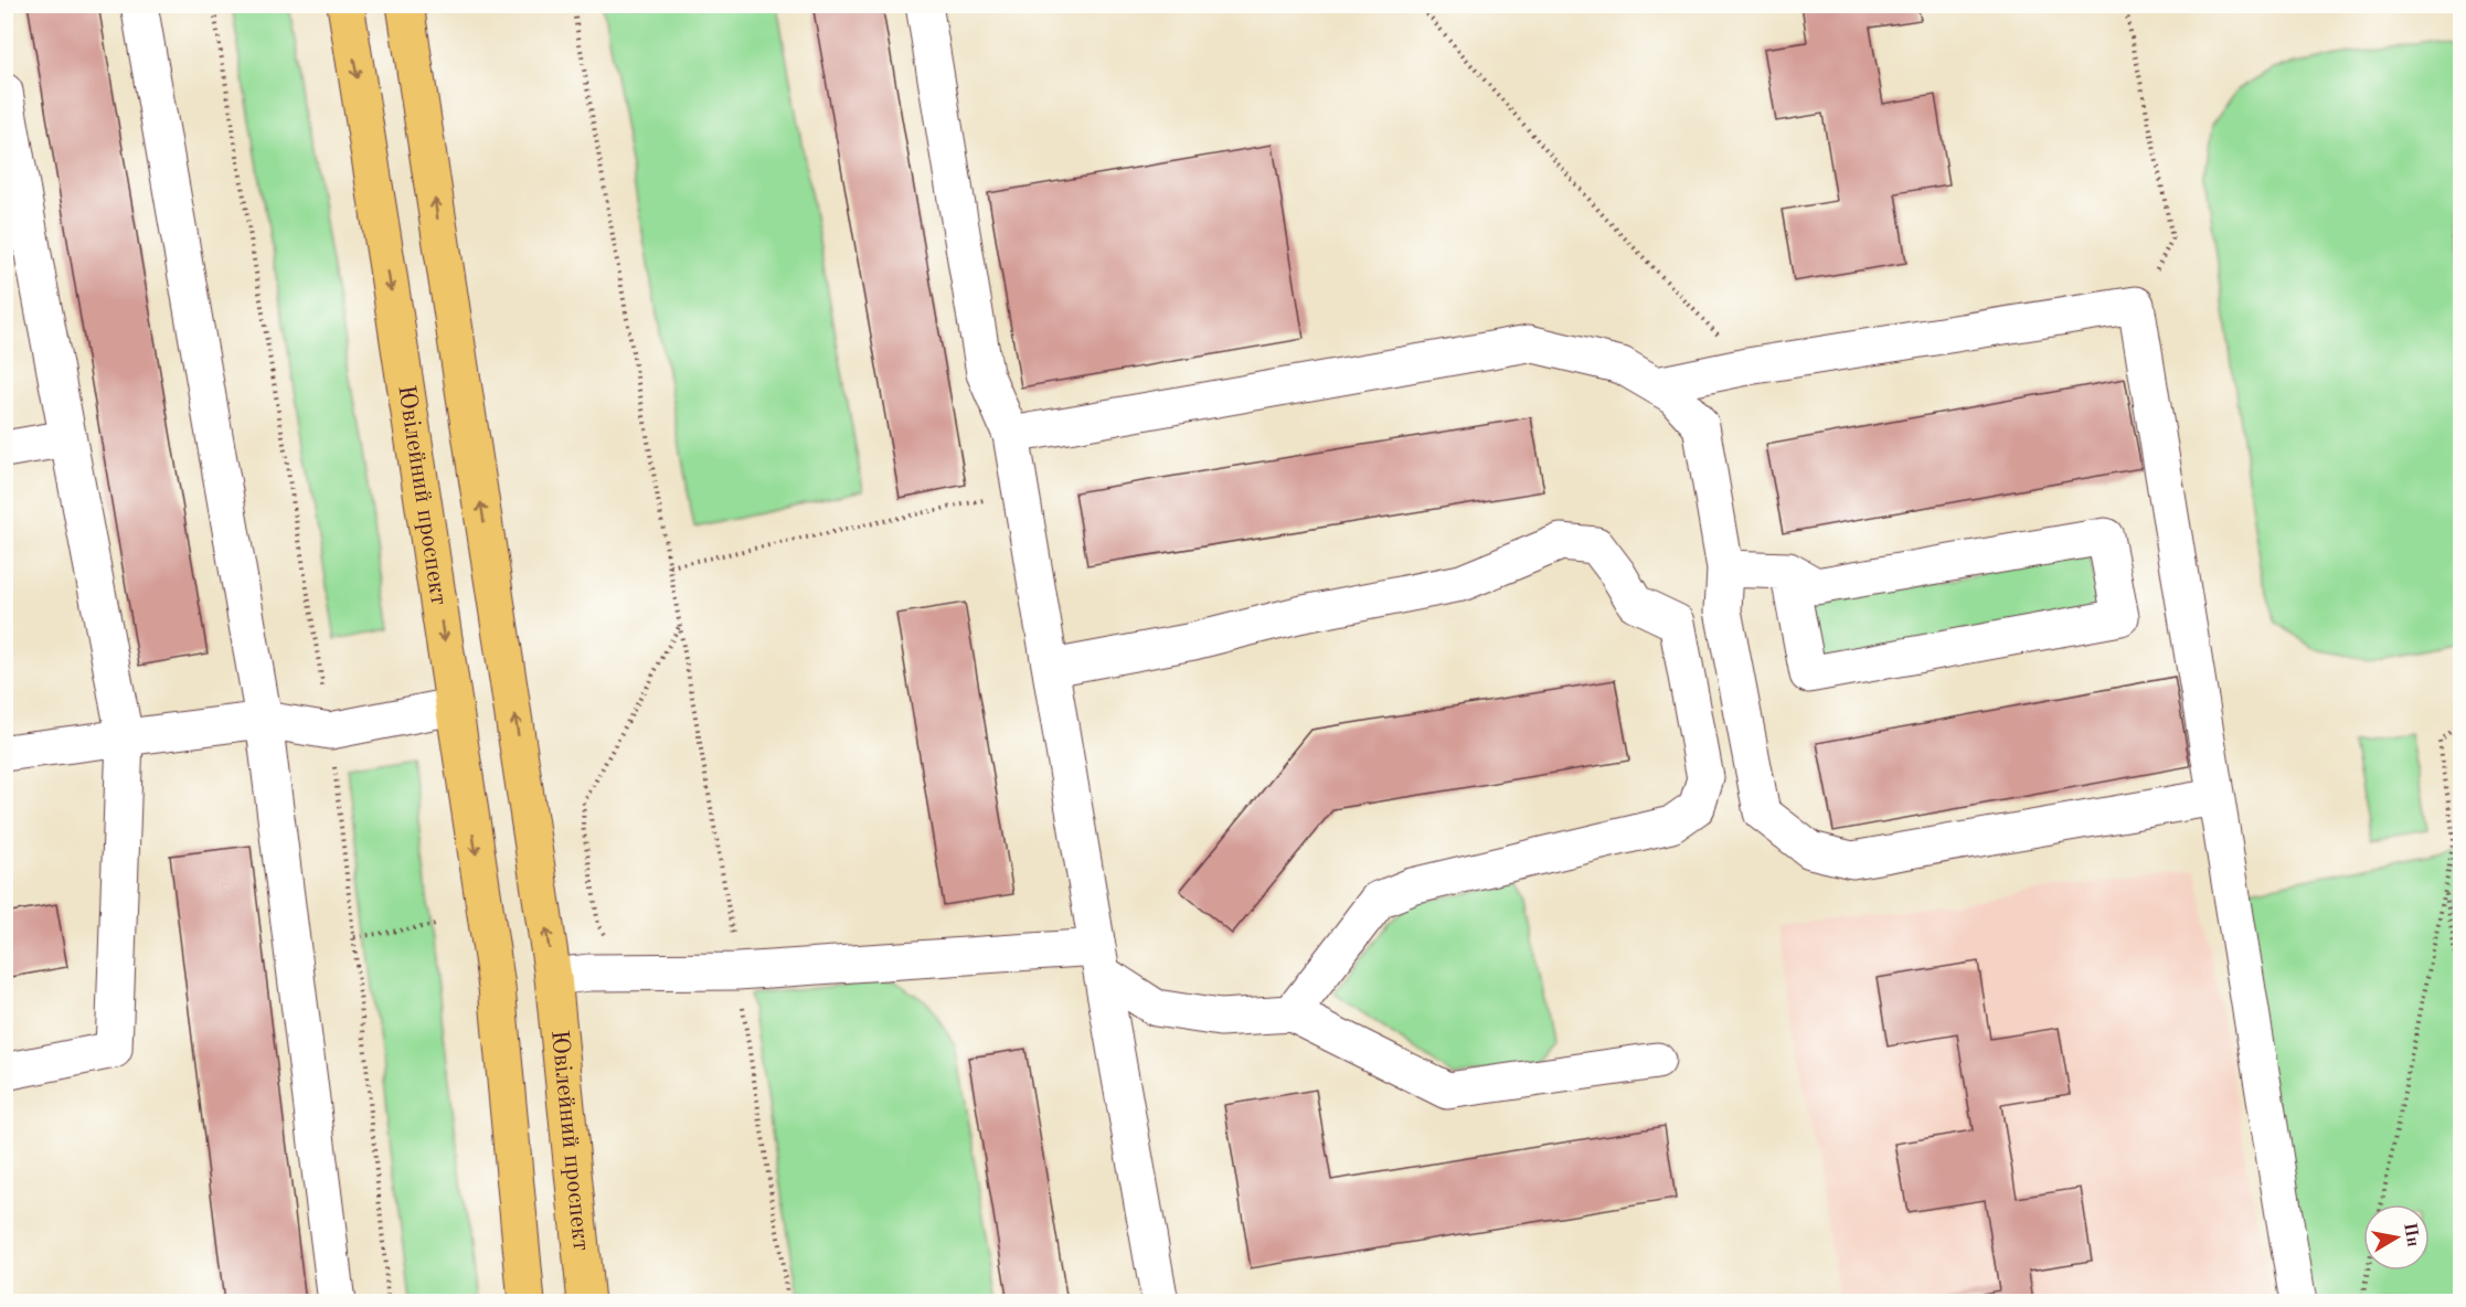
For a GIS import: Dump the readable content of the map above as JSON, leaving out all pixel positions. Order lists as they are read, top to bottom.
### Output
{
  "streets": {
    "main road": ["Ювілейний проспект"]
  },
  "north": "right"
}
